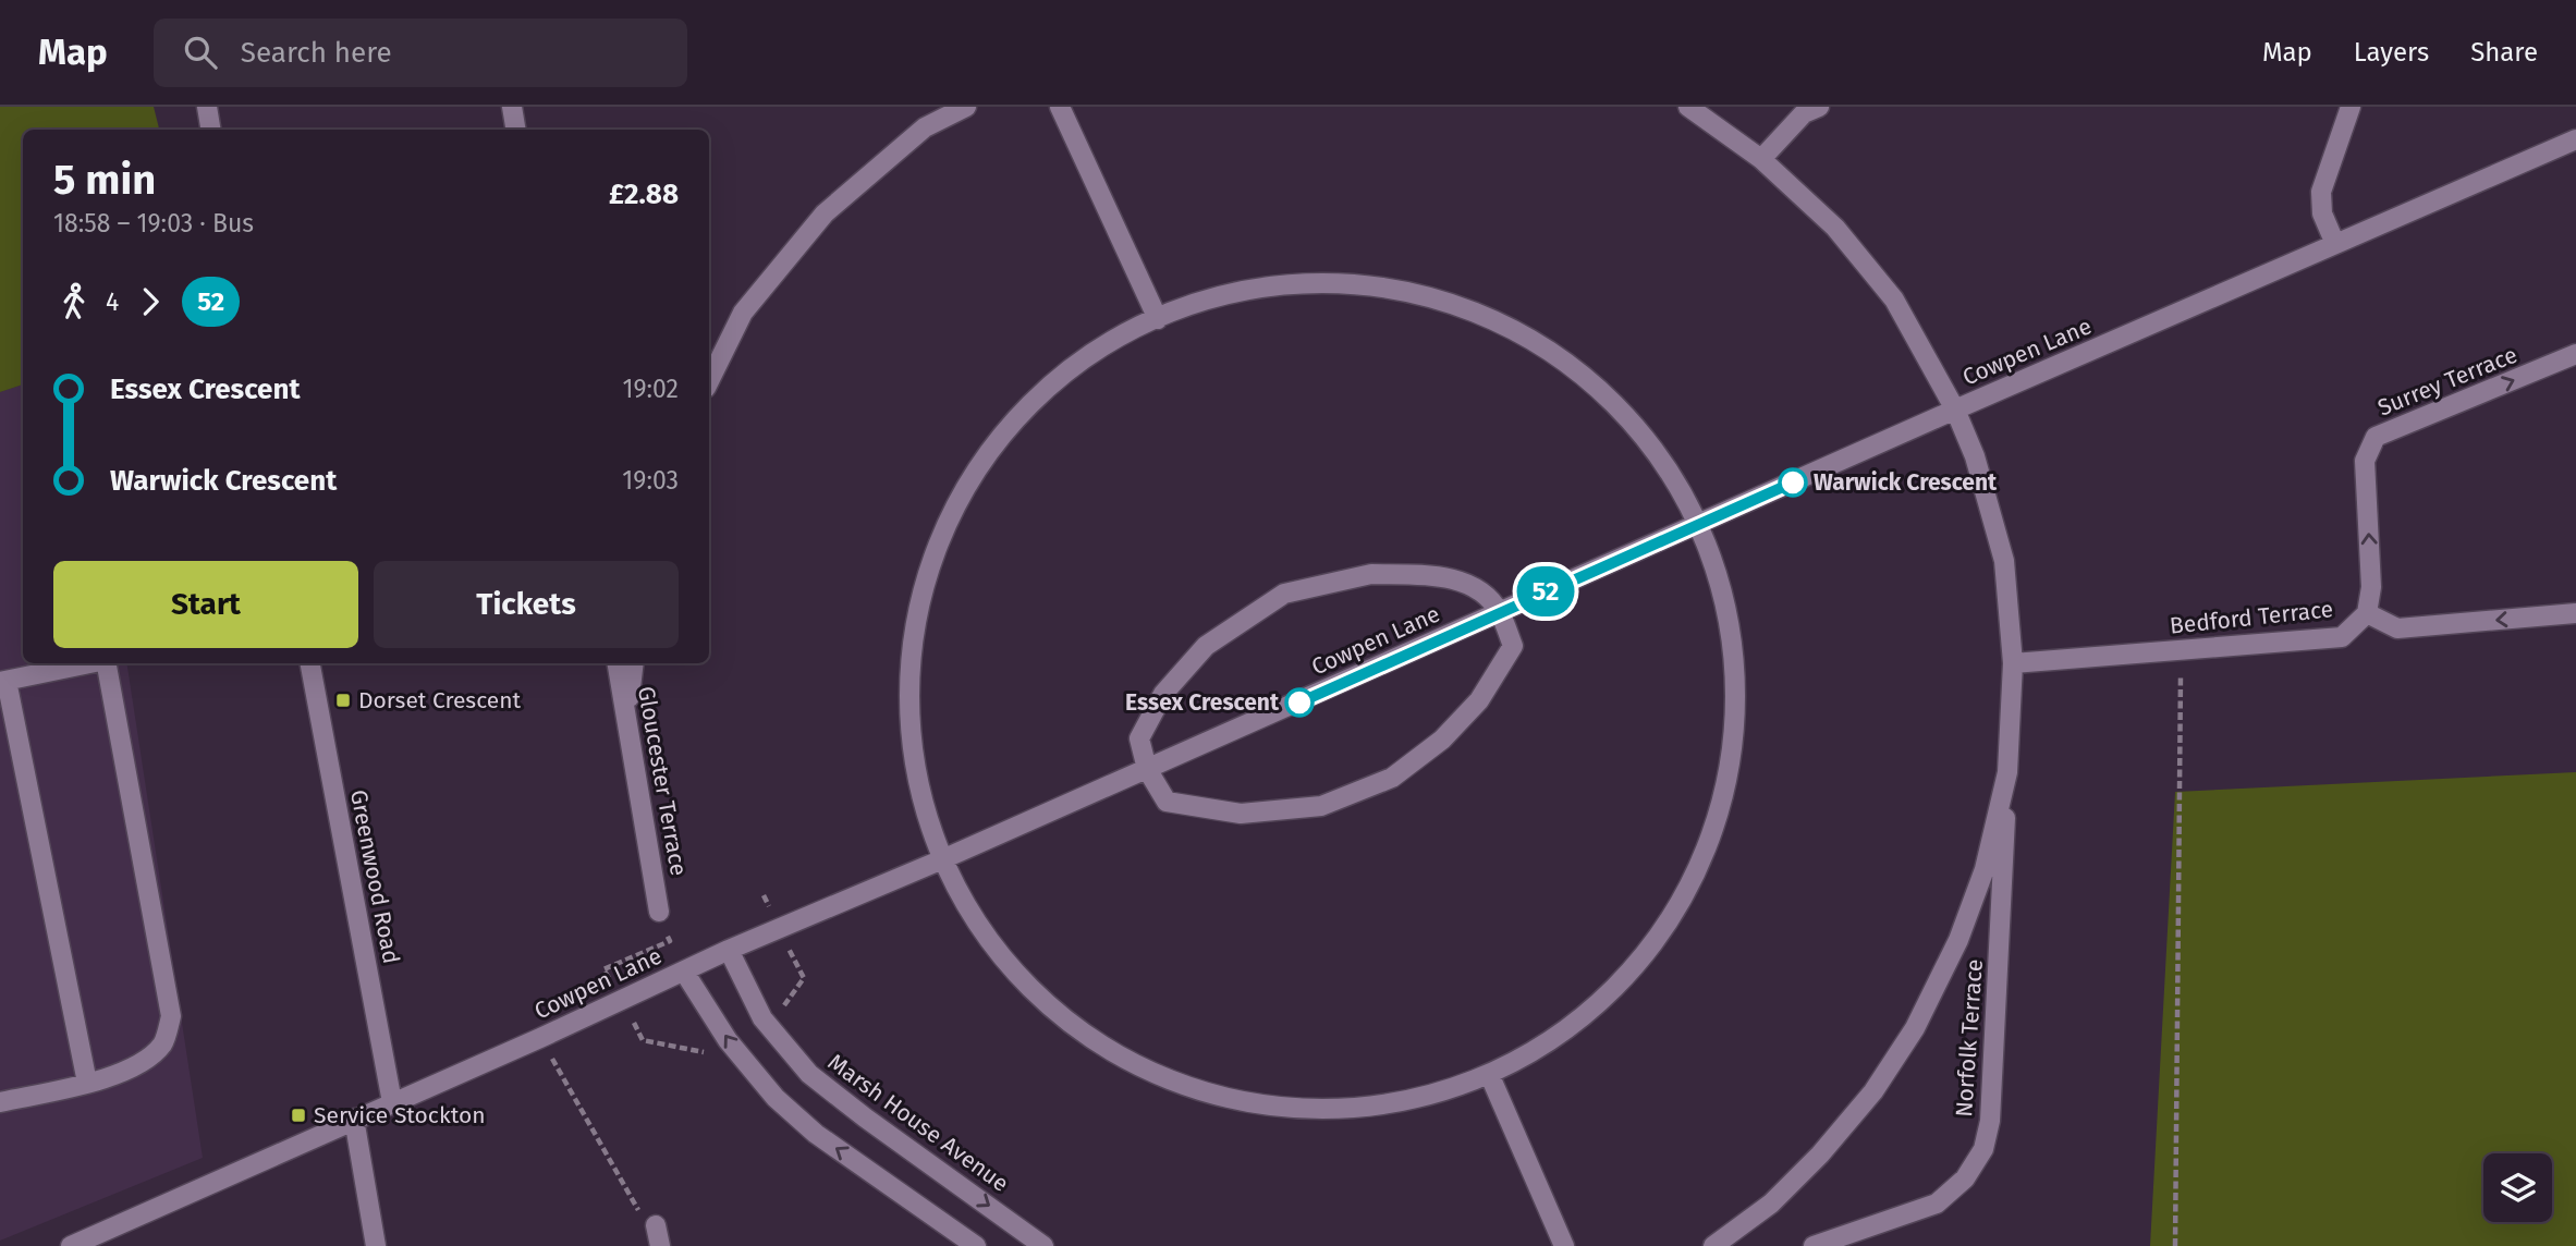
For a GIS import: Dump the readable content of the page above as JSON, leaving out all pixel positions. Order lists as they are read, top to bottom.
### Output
{
  "streets": {
    "street": [
      "Cowpen Lane",
      "Surrey Terrace",
      "Bedford Terrace",
      "Gloucester Terrace",
      "Greenwood Road",
      "Norfolk Terrace",
      "Marsh House Avenue"
    ]
  },
  "crossings": [
    ["Cowpen Lane", "Greenwood Road"],
    ["Cowpen Lane", "Marsh House Avenue"],
    ["Surrey Terrace", "Bedford Terrace"]
  ],
  "one_way": ["Surrey Terrace", "Bedford Terrace"],
  "places": {
    "other": ["Warwick Crescent", "Essex Crescent"],
    "transit": ["Dorset Crescent", "Service Stockton"]
  },
  "lines": ["bus line 52"],
  "page": {
    "header": "Map",
    "search": "Search here",
    "nav": ["Map", "Layers", "Share"],
    "on_map": "52",
    "heading": ["5 min", "18:58 – 19:03 · Bus", "£2.88"],
    "legs": ["4", "52"],
    "list": [
      {
        "name": "Essex Crescent",
        "value": "19:02"
      },
      {
        "name": "Warwick Crescent",
        "value": "19:03"
      }
    ],
    "buttons": ["Start", "Tickets"]
  }
}
